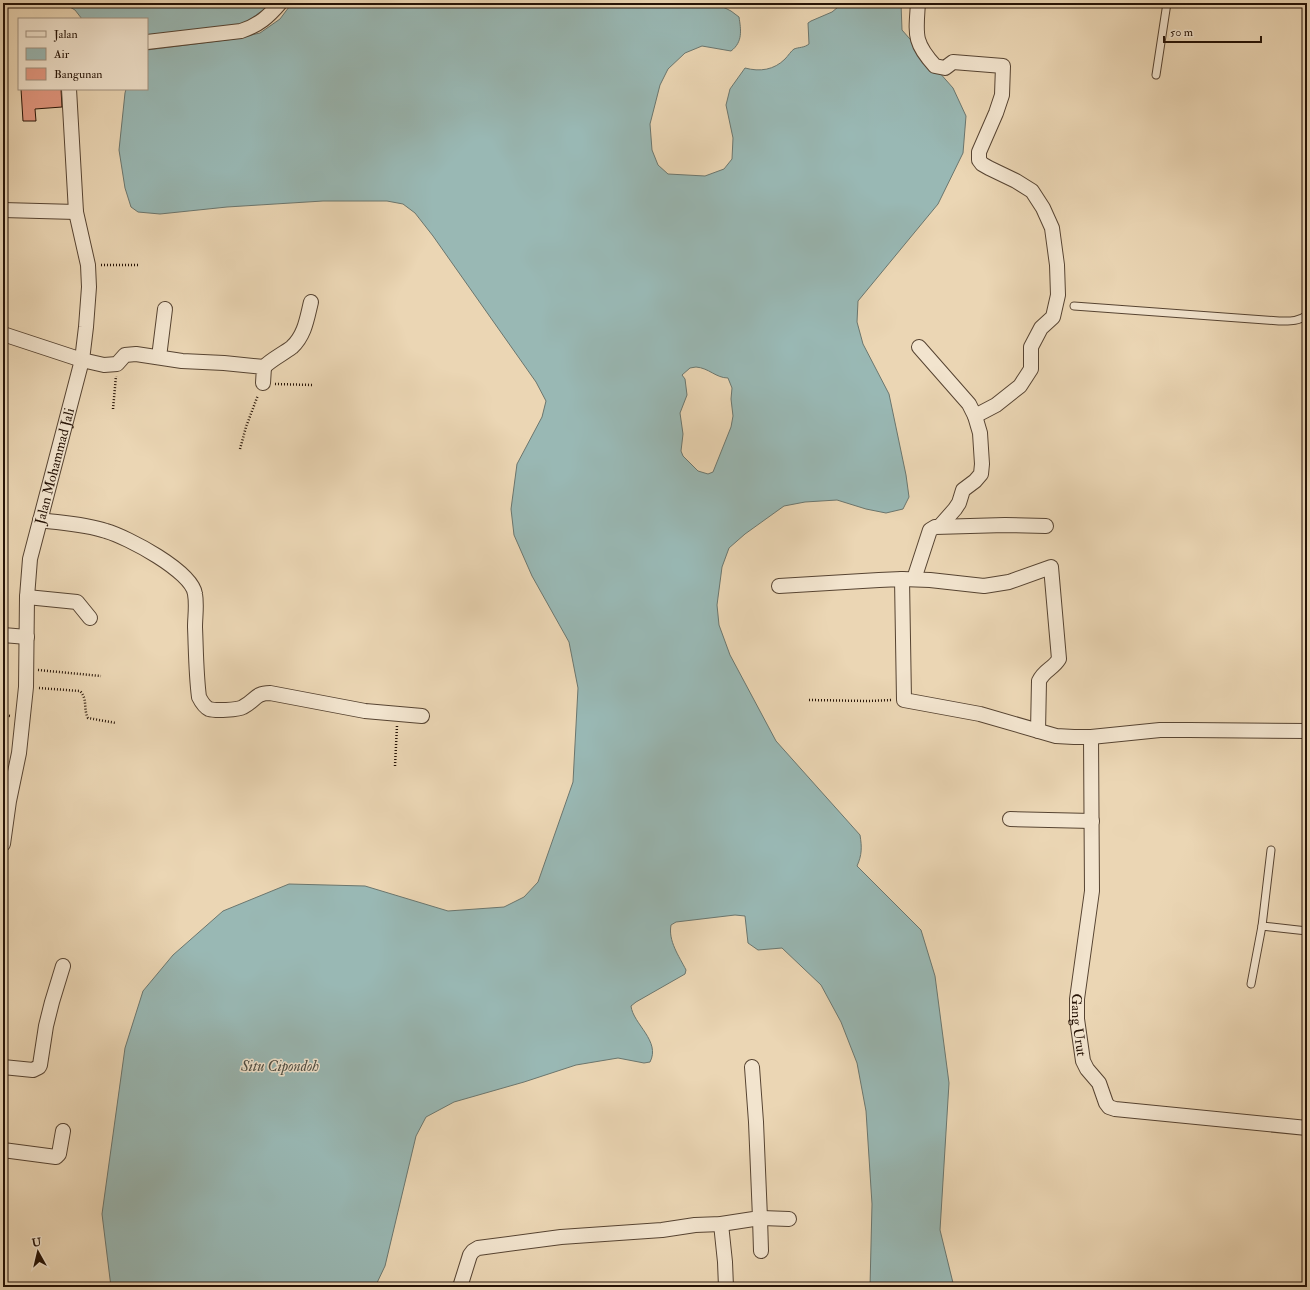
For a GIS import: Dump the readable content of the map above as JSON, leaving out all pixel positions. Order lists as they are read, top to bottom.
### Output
{
  "streets": {
    "street": ["Jalan Mohammad Jali", "Gang Urut"]
  },
  "water": ["Situ Cipondoh"],
  "legend": ["Jalan", "Air", "Bangunan"],
  "scale_bar": "50 m",
  "north": "top"
}
